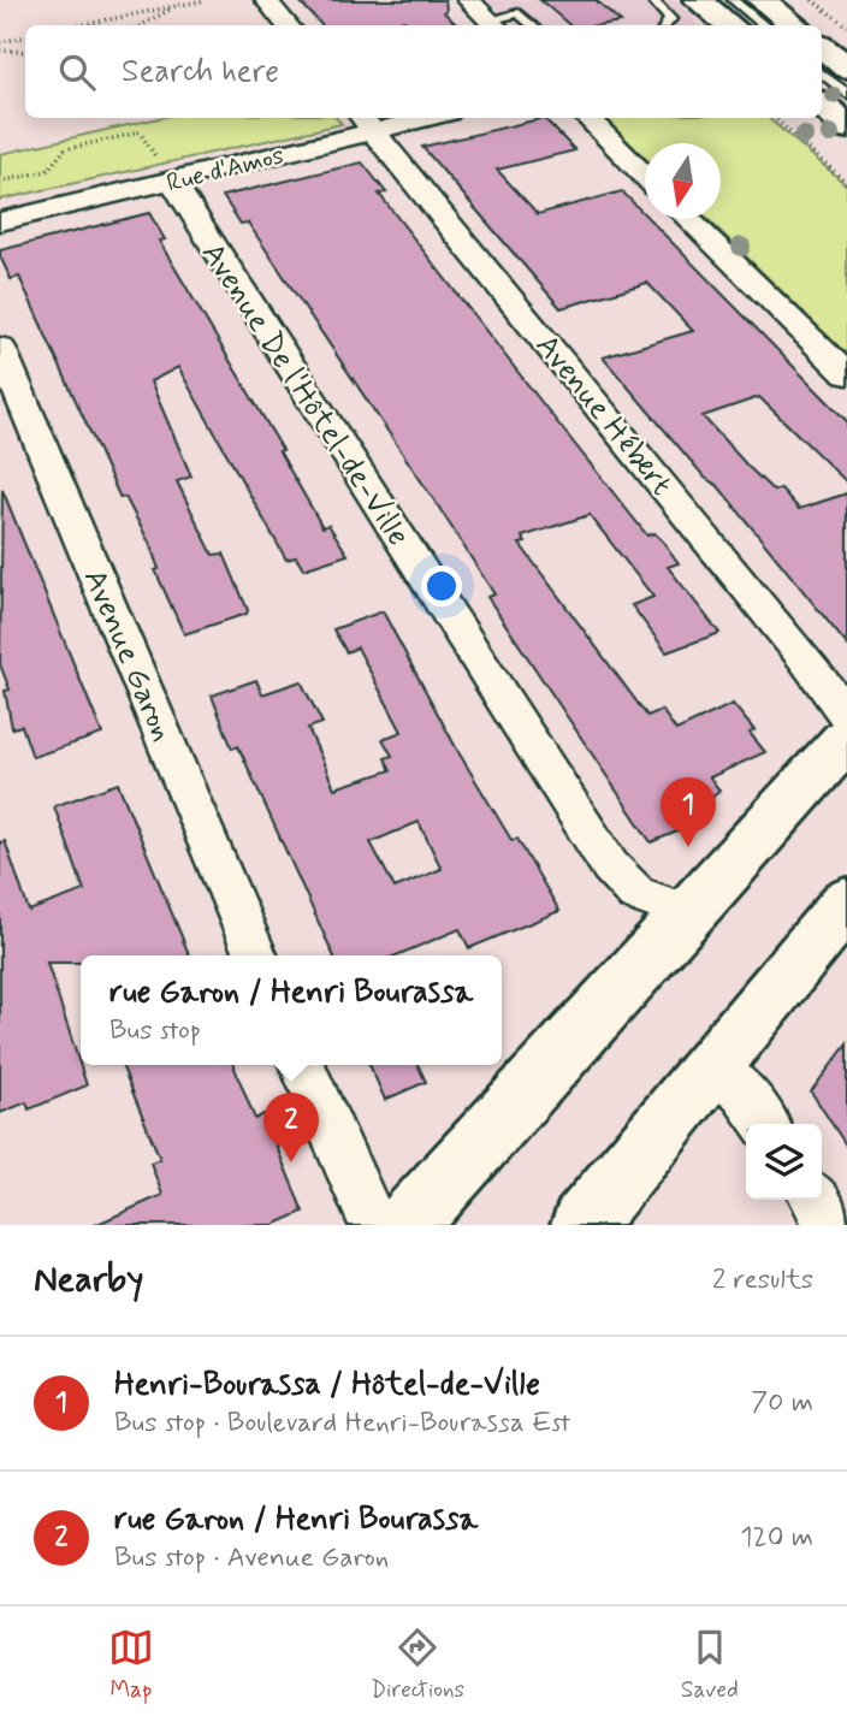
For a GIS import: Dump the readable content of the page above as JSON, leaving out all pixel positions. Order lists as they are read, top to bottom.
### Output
{
  "streets": {
    "street": [
      "Rue d'Amos",
      "Avenue De l'Hôtel-de-Ville",
      "Avenue Hébert",
      "Avenue Garon"
    ]
  },
  "crossings": [
    ["Rue d'Amos", "Avenue De l'Hôtel-de-Ville"],
    ["Rue d'Amos", "Avenue Hébert"]
  ],
  "north": "bottom",
  "page": {
    "search": "Search here",
    "pins": ["1", "2"],
    "popup": ["rue Garon / Henri Bourassa", "Bus stop"],
    "heading": ["Nearby", "2 results"],
    "list": [
      {
        "mark": "1",
        "name": "Henri-Bourassa / Hôtel-de-Ville",
        "note": "Bus stop · Boulevard Henri-Bourassa Est",
        "value": "70 m"
      },
      {
        "mark": "2",
        "name": "rue Garon / Henri Bourassa",
        "note": "Bus stop · Avenue Garon",
        "value": "120 m"
      }
    ],
    "nav": ["Map", "Directions", "Saved"]
  }
}
